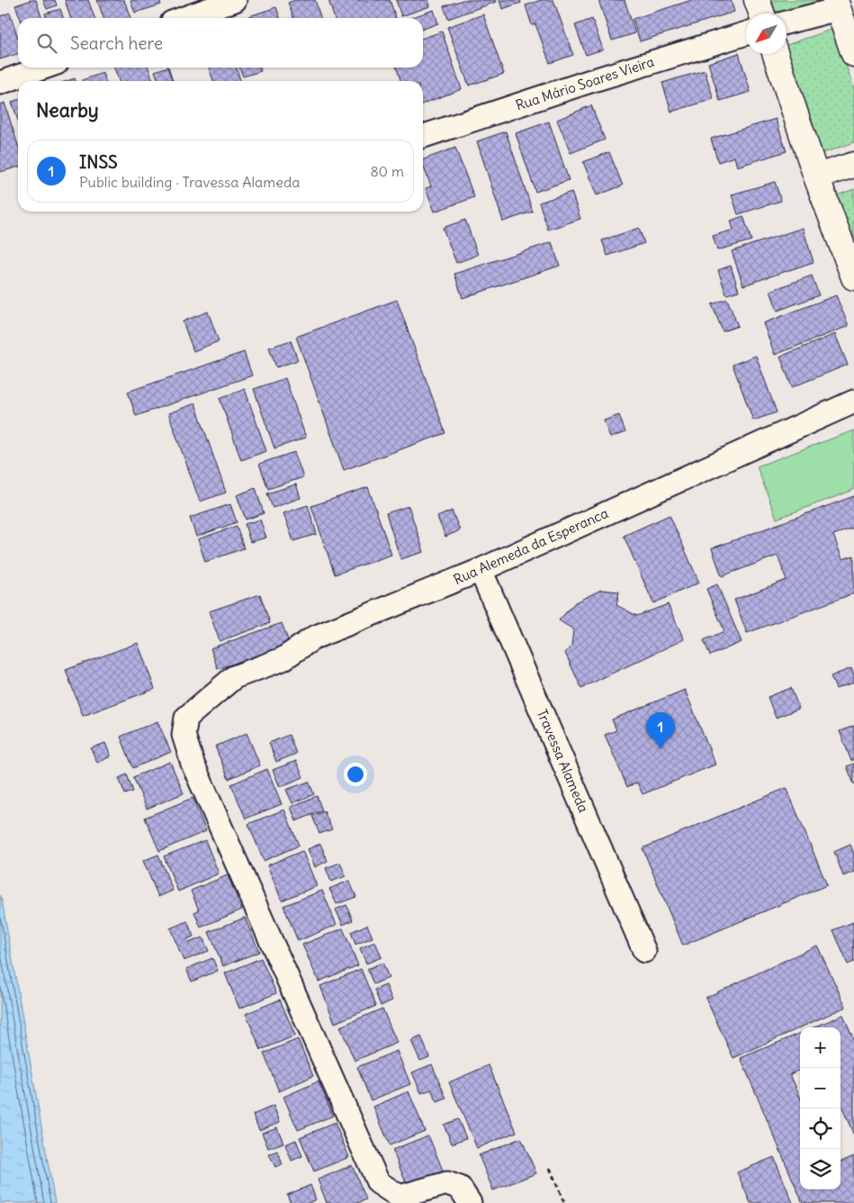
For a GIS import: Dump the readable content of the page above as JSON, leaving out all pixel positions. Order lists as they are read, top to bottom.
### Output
{
  "streets": {
    "street": ["Rua Mário Soares Vieira", "Rua Alemeda da Esperanca", "Travessa Alameda"]
  },
  "crossings": [
    ["Rua Alemeda da Esperanca", "Travessa Alameda"]
  ],
  "north": "bottom left",
  "page": {
    "search": "Search here",
    "heading": "Nearby",
    "list": [
      {
        "mark": "1",
        "name": "INSS",
        "note": "Public building · Travessa Alameda",
        "value": "80 m"
      }
    ],
    "pins": "1",
    "map_buttons": ["+", "−"]
  }
}
